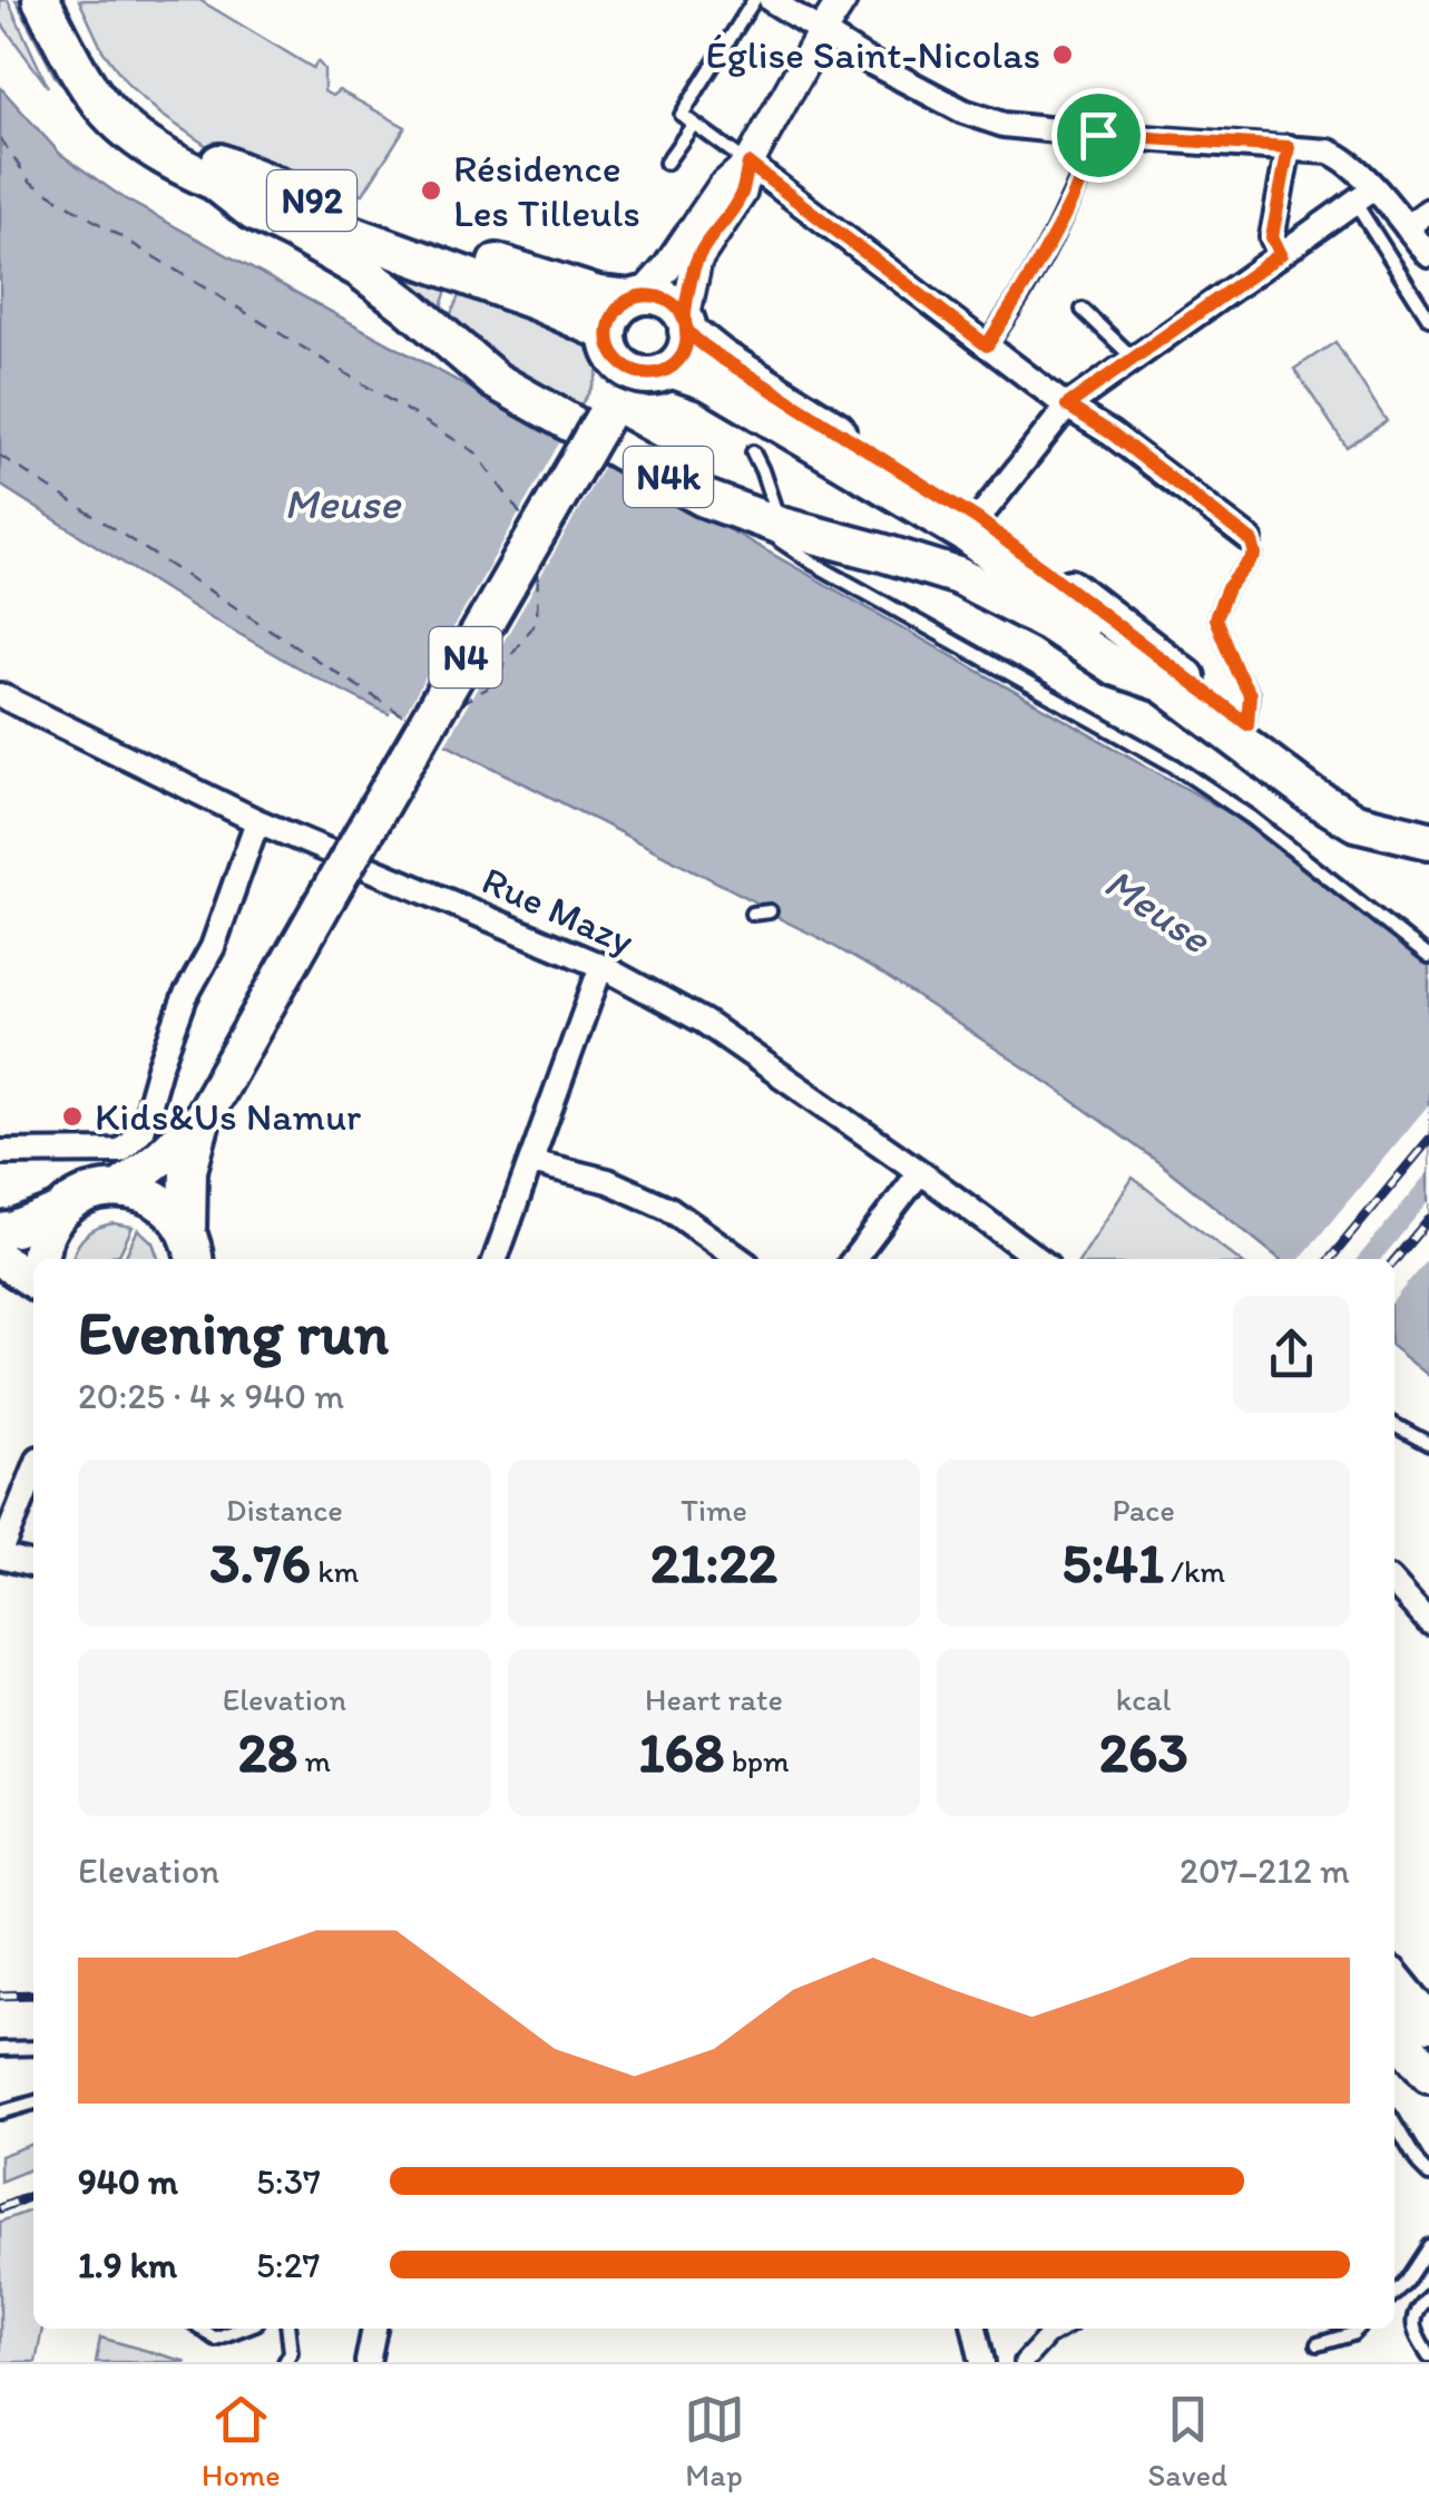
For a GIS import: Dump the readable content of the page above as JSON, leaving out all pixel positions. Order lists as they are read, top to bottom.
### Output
{
  "streets": {
    "main road": ["N92", "N4k", "N4"],
    "street": ["Rue Mazy"]
  },
  "crossings": [
    ["N92", "N4k"],
    ["N92", "N4"]
  ],
  "water": ["Meuse"],
  "places": ["Église Saint-Nicolas", "Résidence Les Tilleuls", "Kids&Us Namur"],
  "page": {
    "heading": ["Evening run", "20:25 · 4 × 940 m"],
    "stats": [
      ["Distance", "3.76 km"],
      ["Time", "21:22"],
      ["Pace", "5:41 /km"],
      ["Elevation", "28 m"],
      ["Heart rate", "168 bpm"],
      ["kcal", "263"]
    ],
    "chart": ["Elevation", "207–212 m"],
    "list": [
      {
        "name": "940 m",
        "note": "5:37"
      },
      {
        "name": "1.9 km",
        "note": "5:27"
      }
    ],
    "tabs": ["Home", "Map", "Saved"]
  }
}
